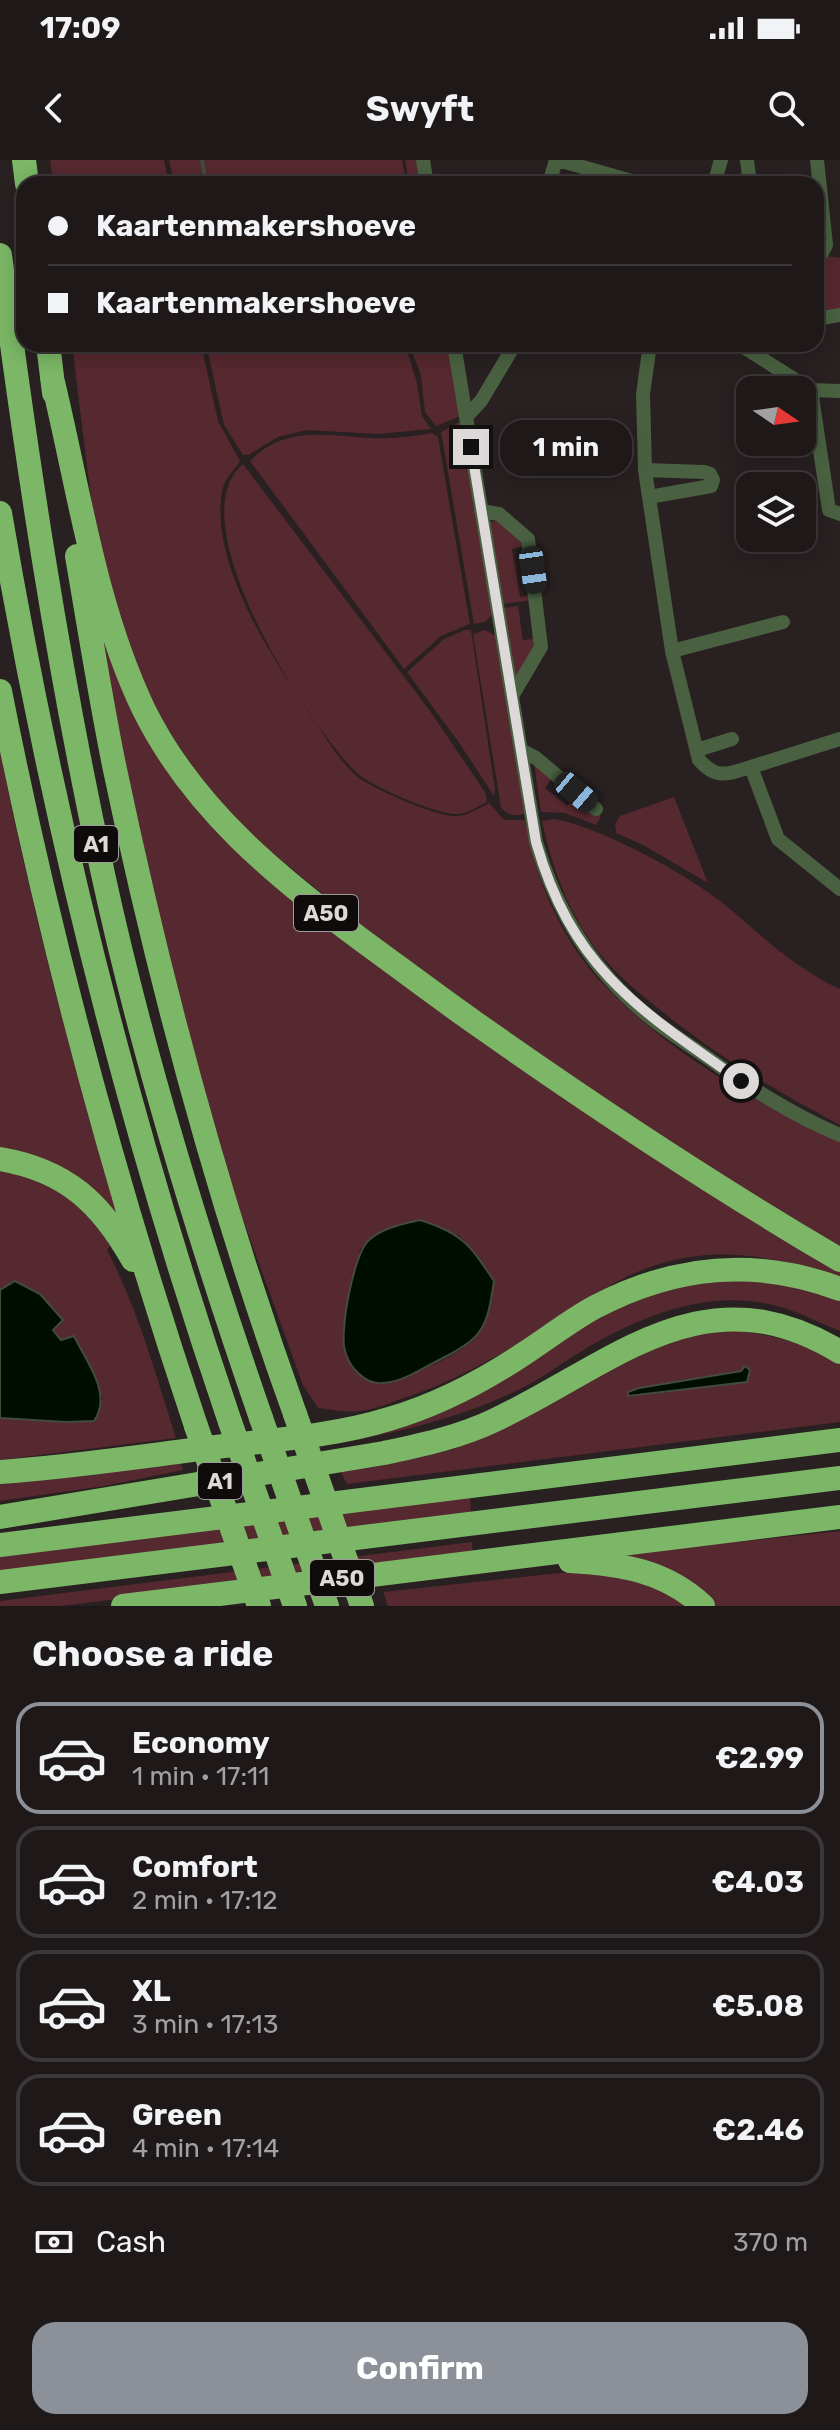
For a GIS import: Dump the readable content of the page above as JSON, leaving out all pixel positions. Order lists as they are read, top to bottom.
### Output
{
  "streets": {
    "highway": ["A1", "A50"]
  },
  "crossings": [
    ["A1", "A50"]
  ],
  "north": "right",
  "page": {
    "status": "17:09",
    "header": "Swyft",
    "banner": ["Kaartenmakershoeve", "Kaartenmakershoeve"],
    "bubble": "1 min",
    "heading": "Choose a ride",
    "list": [
      {
        "name": "Economy",
        "note": "1 min · 17:11",
        "value": "€2.99"
      },
      {
        "name": "Comfort",
        "note": "2 min · 17:12",
        "value": "€4.03"
      },
      {
        "name": "XL",
        "note": "3 min · 17:13",
        "value": "€5.08"
      },
      {
        "name": "Green",
        "note": "4 min · 17:14",
        "value": "€2.46"
      }
    ],
    "pay": ["Cash", "370 m"],
    "buttons": "Confirm"
  }
}
